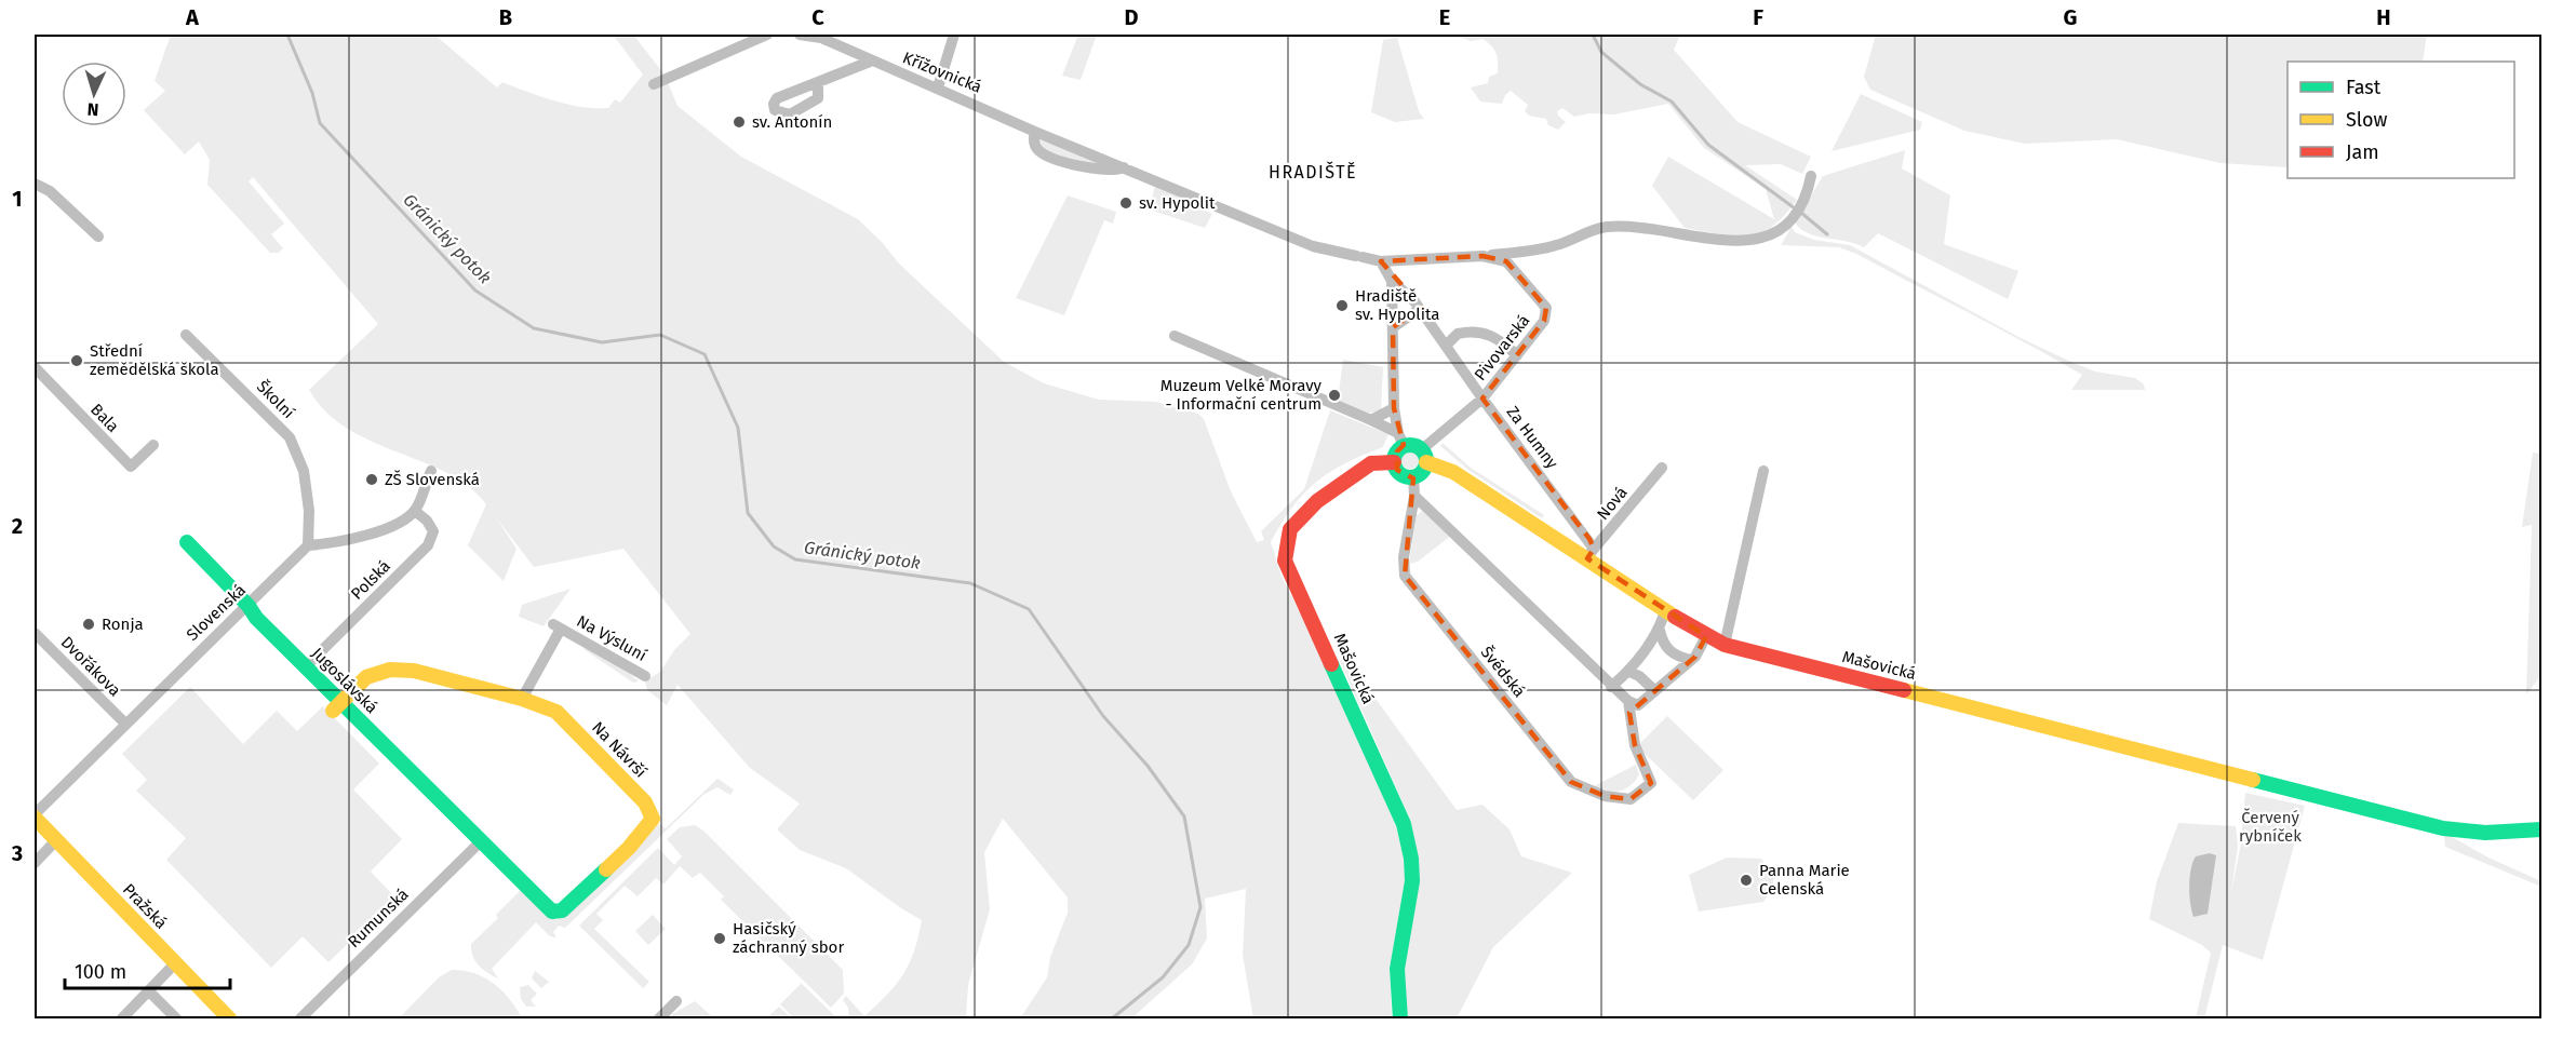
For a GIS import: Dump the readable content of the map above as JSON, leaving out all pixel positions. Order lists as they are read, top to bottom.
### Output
{
  "streets": {
    "street": [
      "Křížovnická",
      "Pivovarská",
      "Školní",
      "Bala",
      "Za Humny",
      "Nová",
      "Polská",
      "Slovenská",
      "Na Výsluní",
      "Mašovická",
      "Dvořákova",
      "Švédská",
      "Jugoslávská",
      "Na Návrší",
      "Pražská",
      "Rumunská"
    ]
  },
  "crossings": [
    ["Křížovnická", "Pivovarská"],
    ["Pivovarská", "Za Humny"],
    ["Pivovarská", "Mašovická"],
    ["Školní", "Slovenská"],
    ["Za Humny", "Nová"],
    ["Za Humny", "Mašovická"],
    ["Nová", "Mašovická"],
    ["Polská", "Jugoslávská"],
    ["Slovenská", "Dvořákova"],
    ["Slovenská", "Jugoslávská"],
    ["Slovenská", "Pražská"],
    ["Na Výsluní", "Na Návrší"],
    ["Jugoslávská", "Na Návrší"],
    ["Jugoslávská", "Rumunská"],
    ["Na Návrší", "Rumunská"]
  ],
  "districts": ["HRADIŠTĚ"],
  "water": ["Gránický potok"],
  "parks": ["Červený rybníček"],
  "places": [
    "sv. Antonín",
    "sv. Hypolit",
    "Hradiště sv. Hypolita",
    "Střední zemědělská škola",
    "Muzeum Velké Moravy - Informační centrum",
    "ZŠ Slovenská",
    "Ronja",
    "Panna Marie Celenská",
    "Hasičský záchranný sbor"
  ],
  "legend": ["Fast", "Slow", "Jam"],
  "scale_bar": "100 m",
  "north": "bottom",
  "grid": {
    "columns": [
      "A",
      "B",
      "C",
      "D",
      "E",
      "F",
      "G",
      "H"
    ],
    "rows": ["1", "2", "3"]
  }
}
